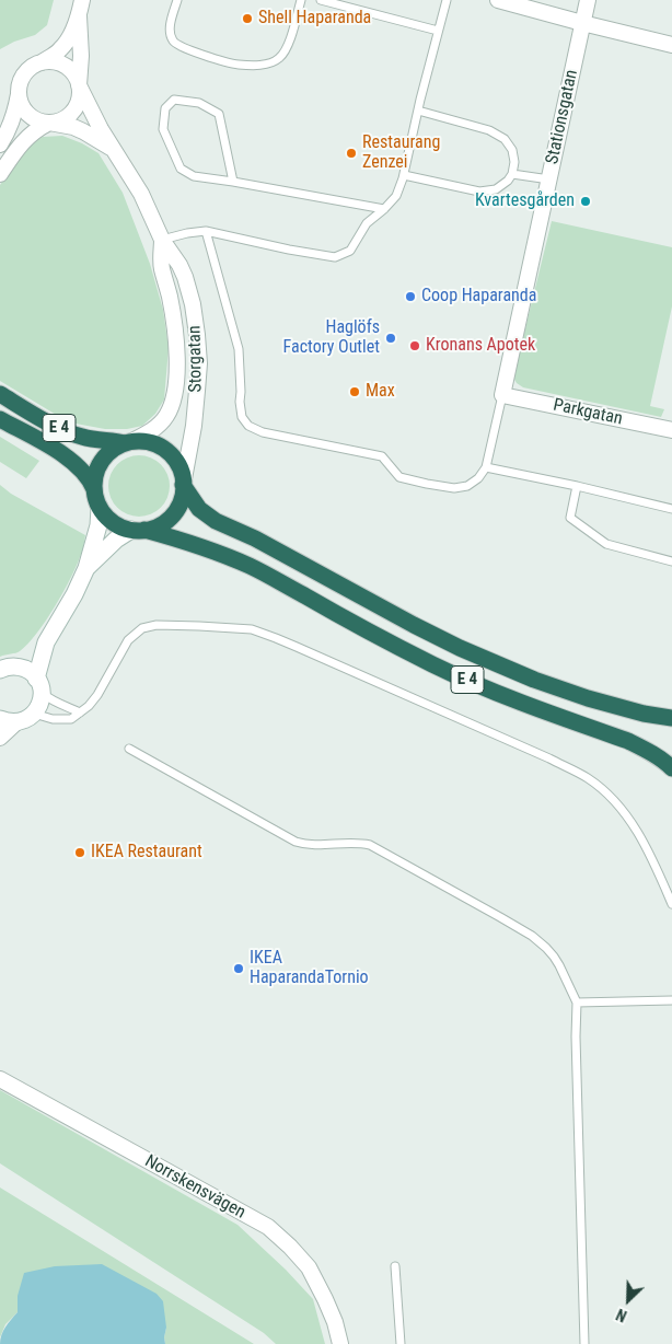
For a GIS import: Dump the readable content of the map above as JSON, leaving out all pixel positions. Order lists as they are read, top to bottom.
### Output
{
  "streets": {
    "highway": ["E 4"],
    "street": [
      "Stationsgatan",
      "Storgatan",
      "Parkgatan",
      "Norrskensvägen"
    ]
  },
  "crossings": [
    ["Stationsgatan", "Parkgatan"],
    ["Storgatan", "E 4"]
  ],
  "places": [
    "Shell Haparanda",
    "Restaurang Zenzei",
    "Kvartesgården",
    "Coop Haparanda",
    "Haglöfs Factory Outlet",
    "Kronans Apotek",
    "Max",
    "IKEA Restaurant",
    "IKEA HaparandaTornio"
  ],
  "north": "bottom left"
}
